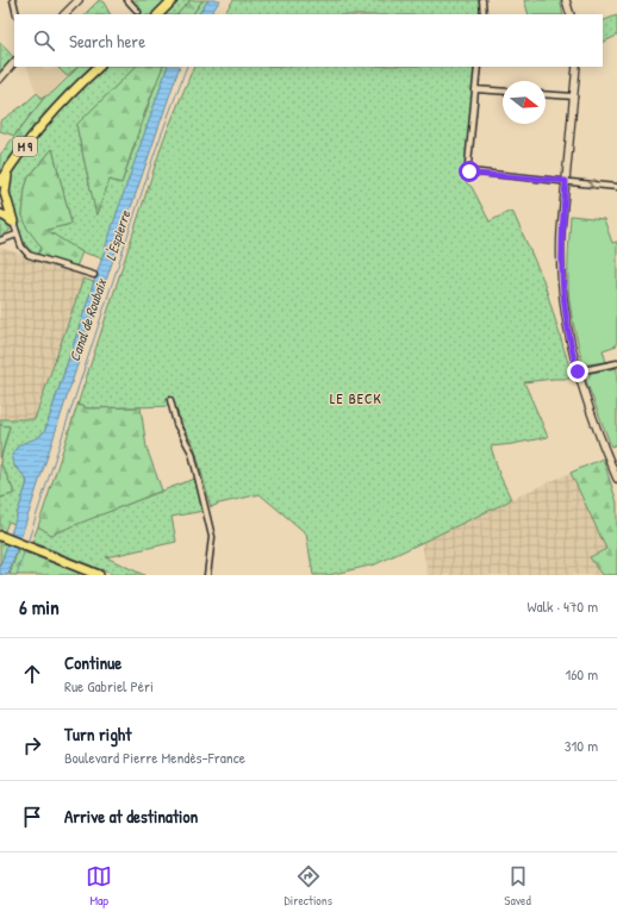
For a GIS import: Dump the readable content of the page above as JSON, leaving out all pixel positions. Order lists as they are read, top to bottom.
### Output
{
  "streets": {
    "highway": ["M 9"]
  },
  "districts": ["LE BECK"],
  "water": ["L'Espierre", "Canal de Roubaix"],
  "north": "right",
  "page": {
    "search": "Search here",
    "heading": ["6 min", "Walk · 470 m"],
    "list": [
      ["Continue", "Rue Gabriel Péri", "160 m"],
      ["Turn right", "Boulevard Pierre Mendès-France", "310 m"],
      "Arrive at destination"
    ],
    "nav": ["Map", "Directions", "Saved"]
  }
}
